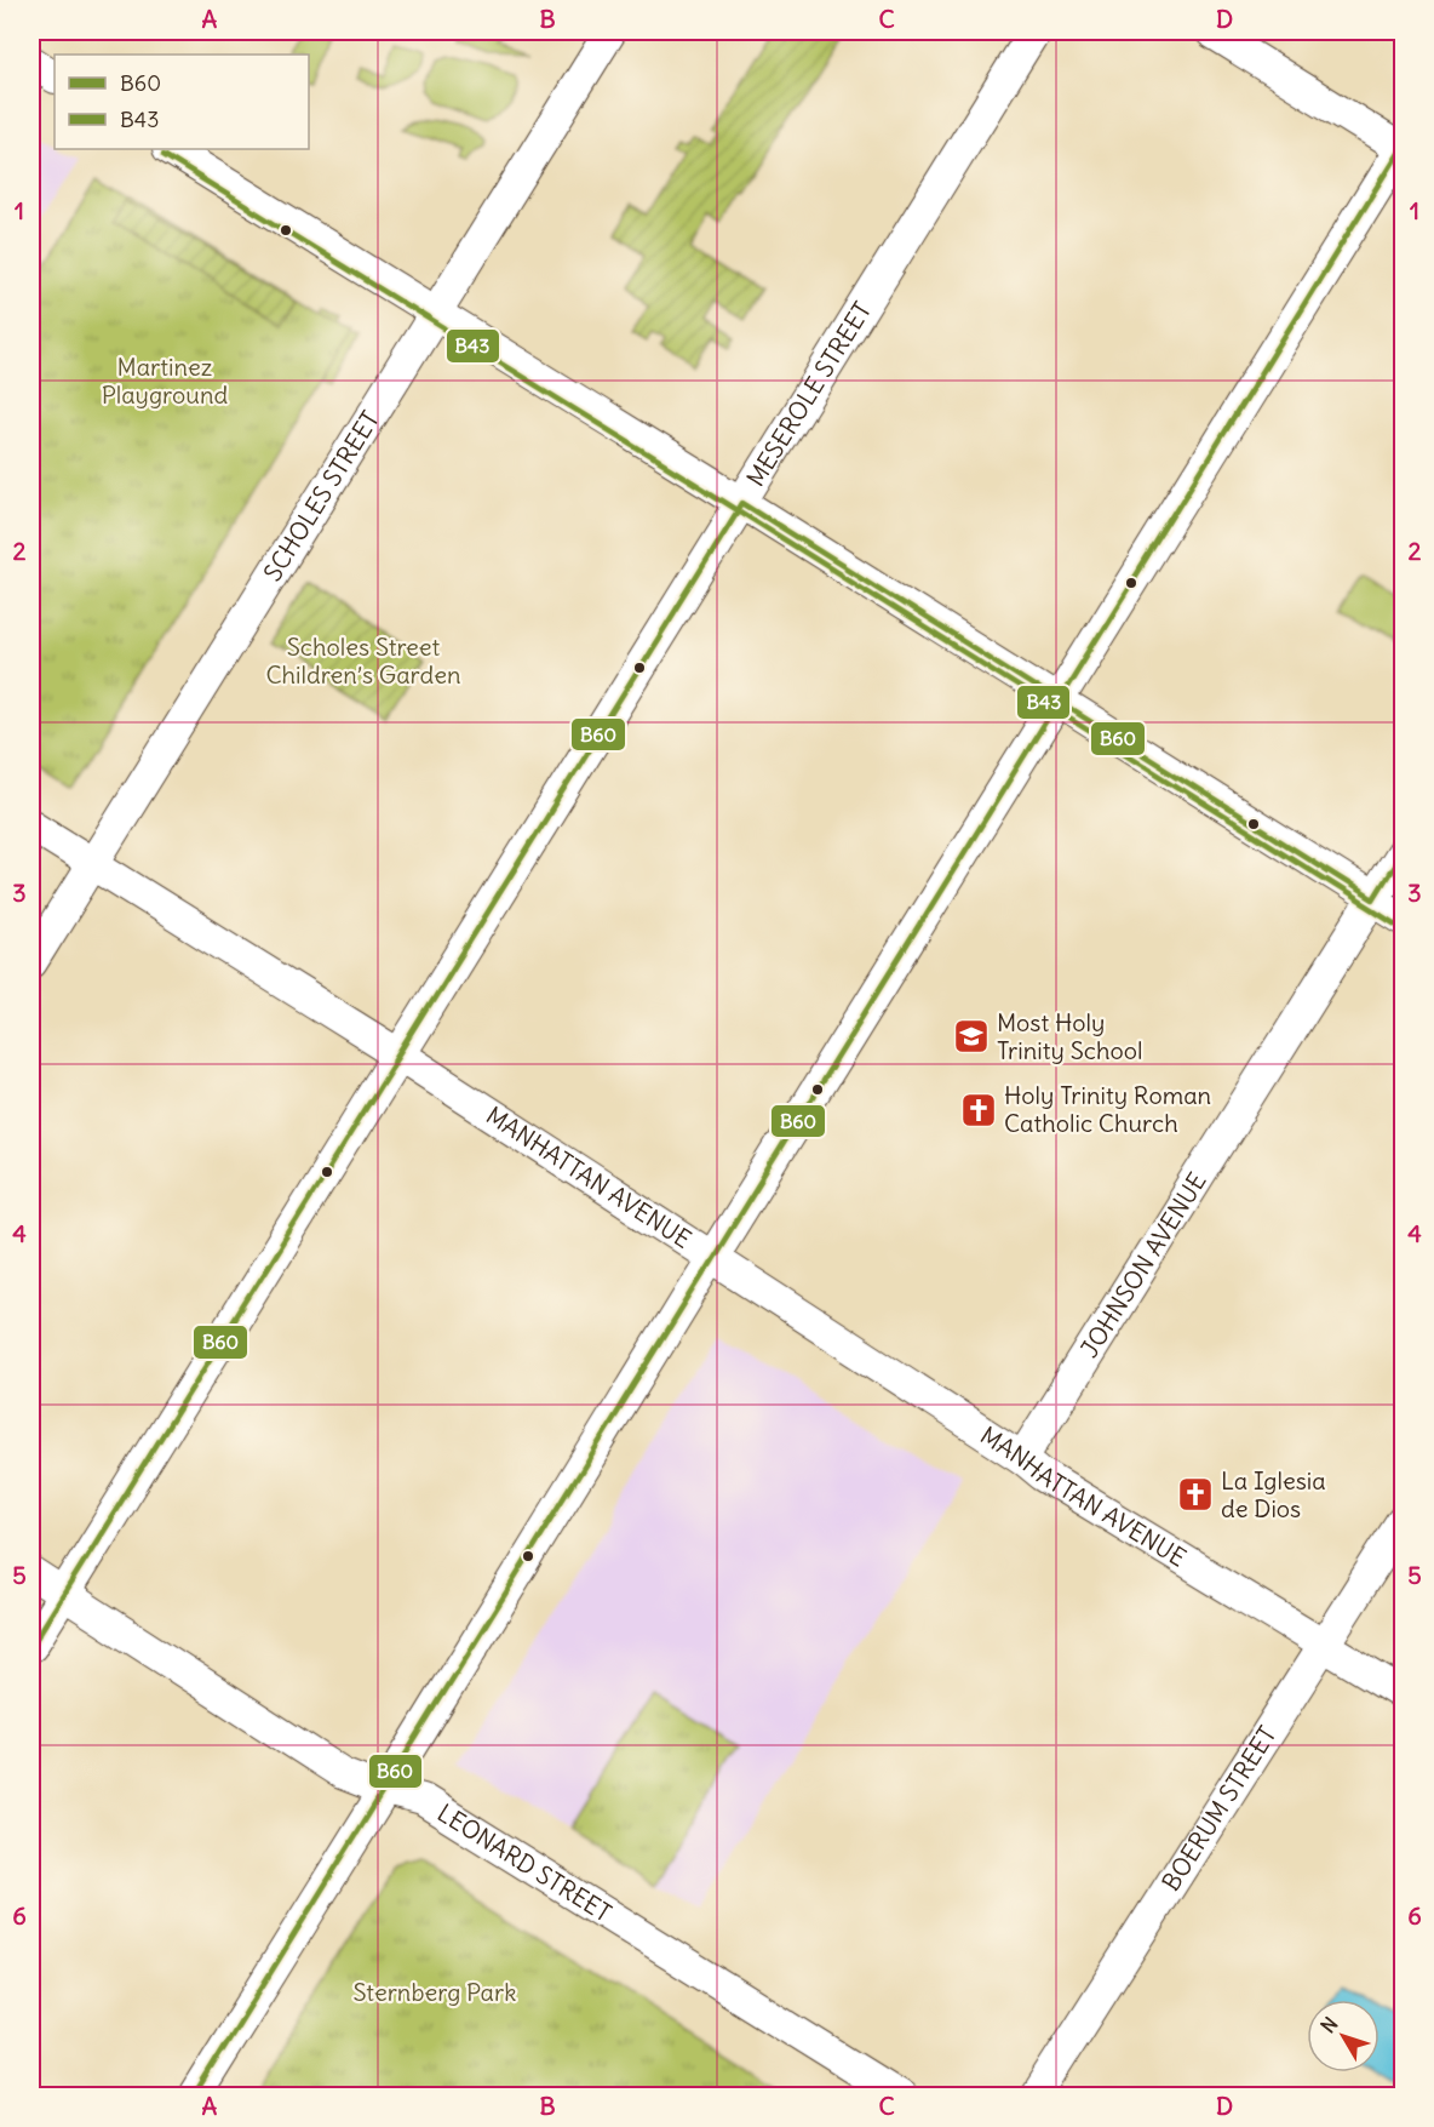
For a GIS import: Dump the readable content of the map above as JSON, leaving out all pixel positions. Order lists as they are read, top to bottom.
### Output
{
  "streets": {
    "street": [
      "MESEROLE STREET",
      "SCHOLES STREET",
      "MANHATTAN AVENUE",
      "JOHNSON AVENUE",
      "BOERUM STREET",
      "LEONARD STREET"
    ]
  },
  "crossings": [
    ["MESEROLE STREET", "MANHATTAN AVENUE"],
    ["MESEROLE STREET", "LEONARD STREET"],
    ["SCHOLES STREET", "MANHATTAN AVENUE"],
    ["MANHATTAN AVENUE", "JOHNSON AVENUE"],
    ["MANHATTAN AVENUE", "BOERUM STREET"]
  ],
  "parks": ["Martinez Playground", "Scholes Street Children’s Garden", "Sternberg Park"],
  "places": {
    "school or university": ["Most Holy Trinity School"],
    "church": ["Holy Trinity Roman Catholic Church", "La Iglesia de Dios"]
  },
  "lines": ["transit line B60", "transit line B43"],
  "legend": ["B60", "B43"],
  "north": "top left",
  "grid": {
    "columns": [
      "A",
      "B",
      "C",
      "D"
    ],
    "rows": [
      "1",
      "2",
      "3",
      "4",
      "5",
      "6"
    ]
  }
}
